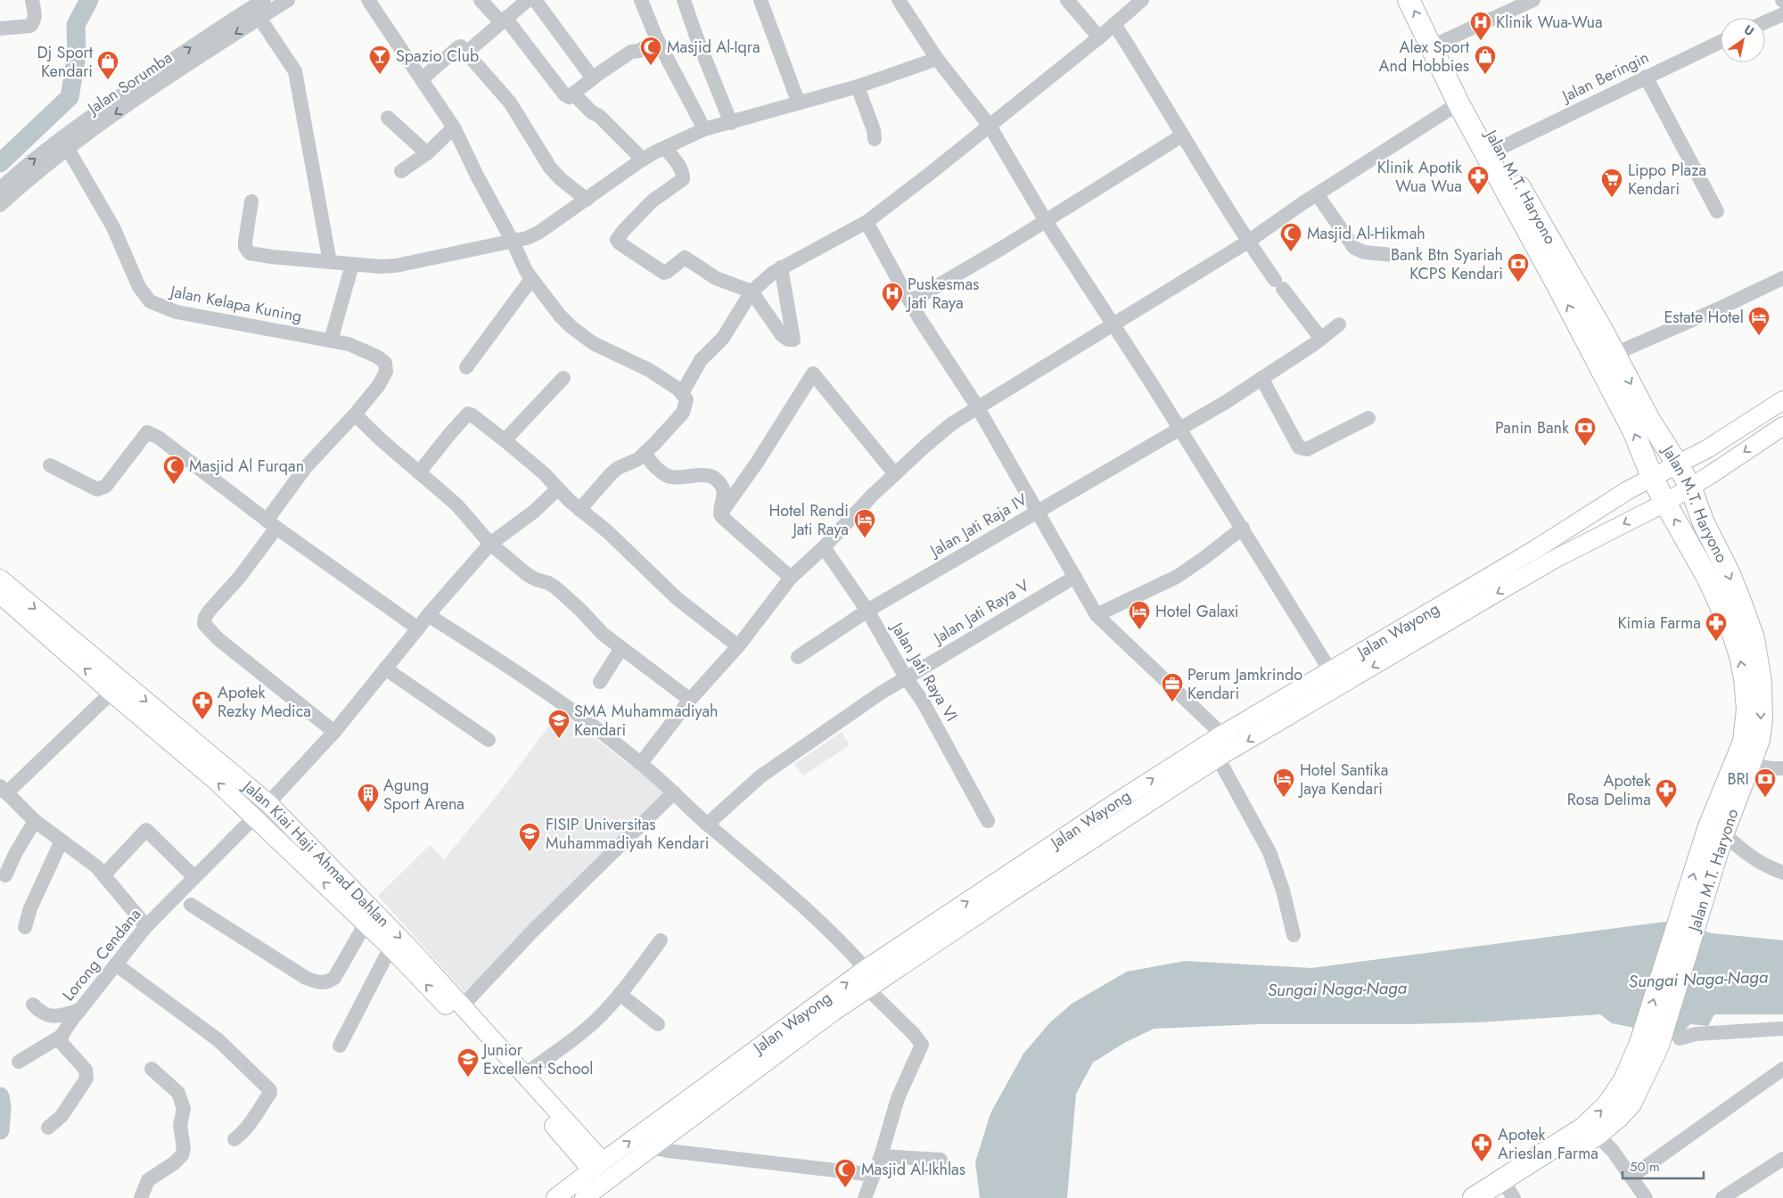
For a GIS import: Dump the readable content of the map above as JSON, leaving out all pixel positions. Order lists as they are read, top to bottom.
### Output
{
  "streets": {
    "highway": ["Jalan M.T. Haryono"],
    "main road": ["Jalan Wayong", "Jalan Kiai Haji Ahmad Dahlan"],
    "street": [
      "Jalan Beringin",
      "Jalan Sorumba",
      "Jalan Kelapa Kuning",
      "Jalan Jati Raja IV",
      "Jalan Jati Raya V",
      "Jalan Jati Raya VI",
      "Lorong Cendana"
    ]
  },
  "crossings": [
    ["Jalan Beringin", "Jalan M.T. Haryono"],
    ["Jalan Sorumba", "Jalan Kelapa Kuning"],
    ["Jalan M.T. Haryono", "Jalan Wayong"],
    ["Jalan Jati Raja IV", "Jalan Jati Raya VI"],
    ["Jalan Jati Raya V", "Jalan Jati Raya VI"],
    ["Jalan Wayong", "Jalan Kiai Haji Ahmad Dahlan"],
    ["Jalan Kiai Haji Ahmad Dahlan", "Lorong Cendana"]
  ],
  "water": ["Sungai Naga-Naga"],
  "places": {
    "hospital": ["Klinik Wua-Wua", "Puskesmas Jati Raya"],
    "mosque": [
      "Masjid Al-Iqra",
      "Masjid Al-Hikmah",
      "Masjid Al Furqan",
      "Masjid Al-Ikhlas"
    ],
    "bar": ["Spazio Club"],
    "shop": ["Alex Sport And Hobbies", "Dj Sport Kendari"],
    "pharmacy": [
      "Klinik Apotik Wua Wua",
      "Kimia Farma",
      "Apotek Rezky Medica",
      "Apotek Rosa Delima",
      "Apotek Arieslan Farma"
    ],
    "supermarket": ["Lippo Plaza Kendari"],
    "bank": ["Bank Btn Syariah KCPS Kendari", "Panin Bank", "BRI"],
    "hotel": [
      "Estate Hotel",
      "Hotel Rendi Jati Raya",
      "Hotel Galaxi",
      "Hotel Santika Jaya Kendari"
    ],
    "office": ["Perum Jamkrindo Kendari"],
    "school or university": ["SMA Muhammadiyah Kendari", "FISIP Universitas Muhammadiyah Kendari", "Junior Excellent School"],
    "building": ["Agung Sport Arena"]
  },
  "scale_bar": "50 m",
  "north": "top right"
}
